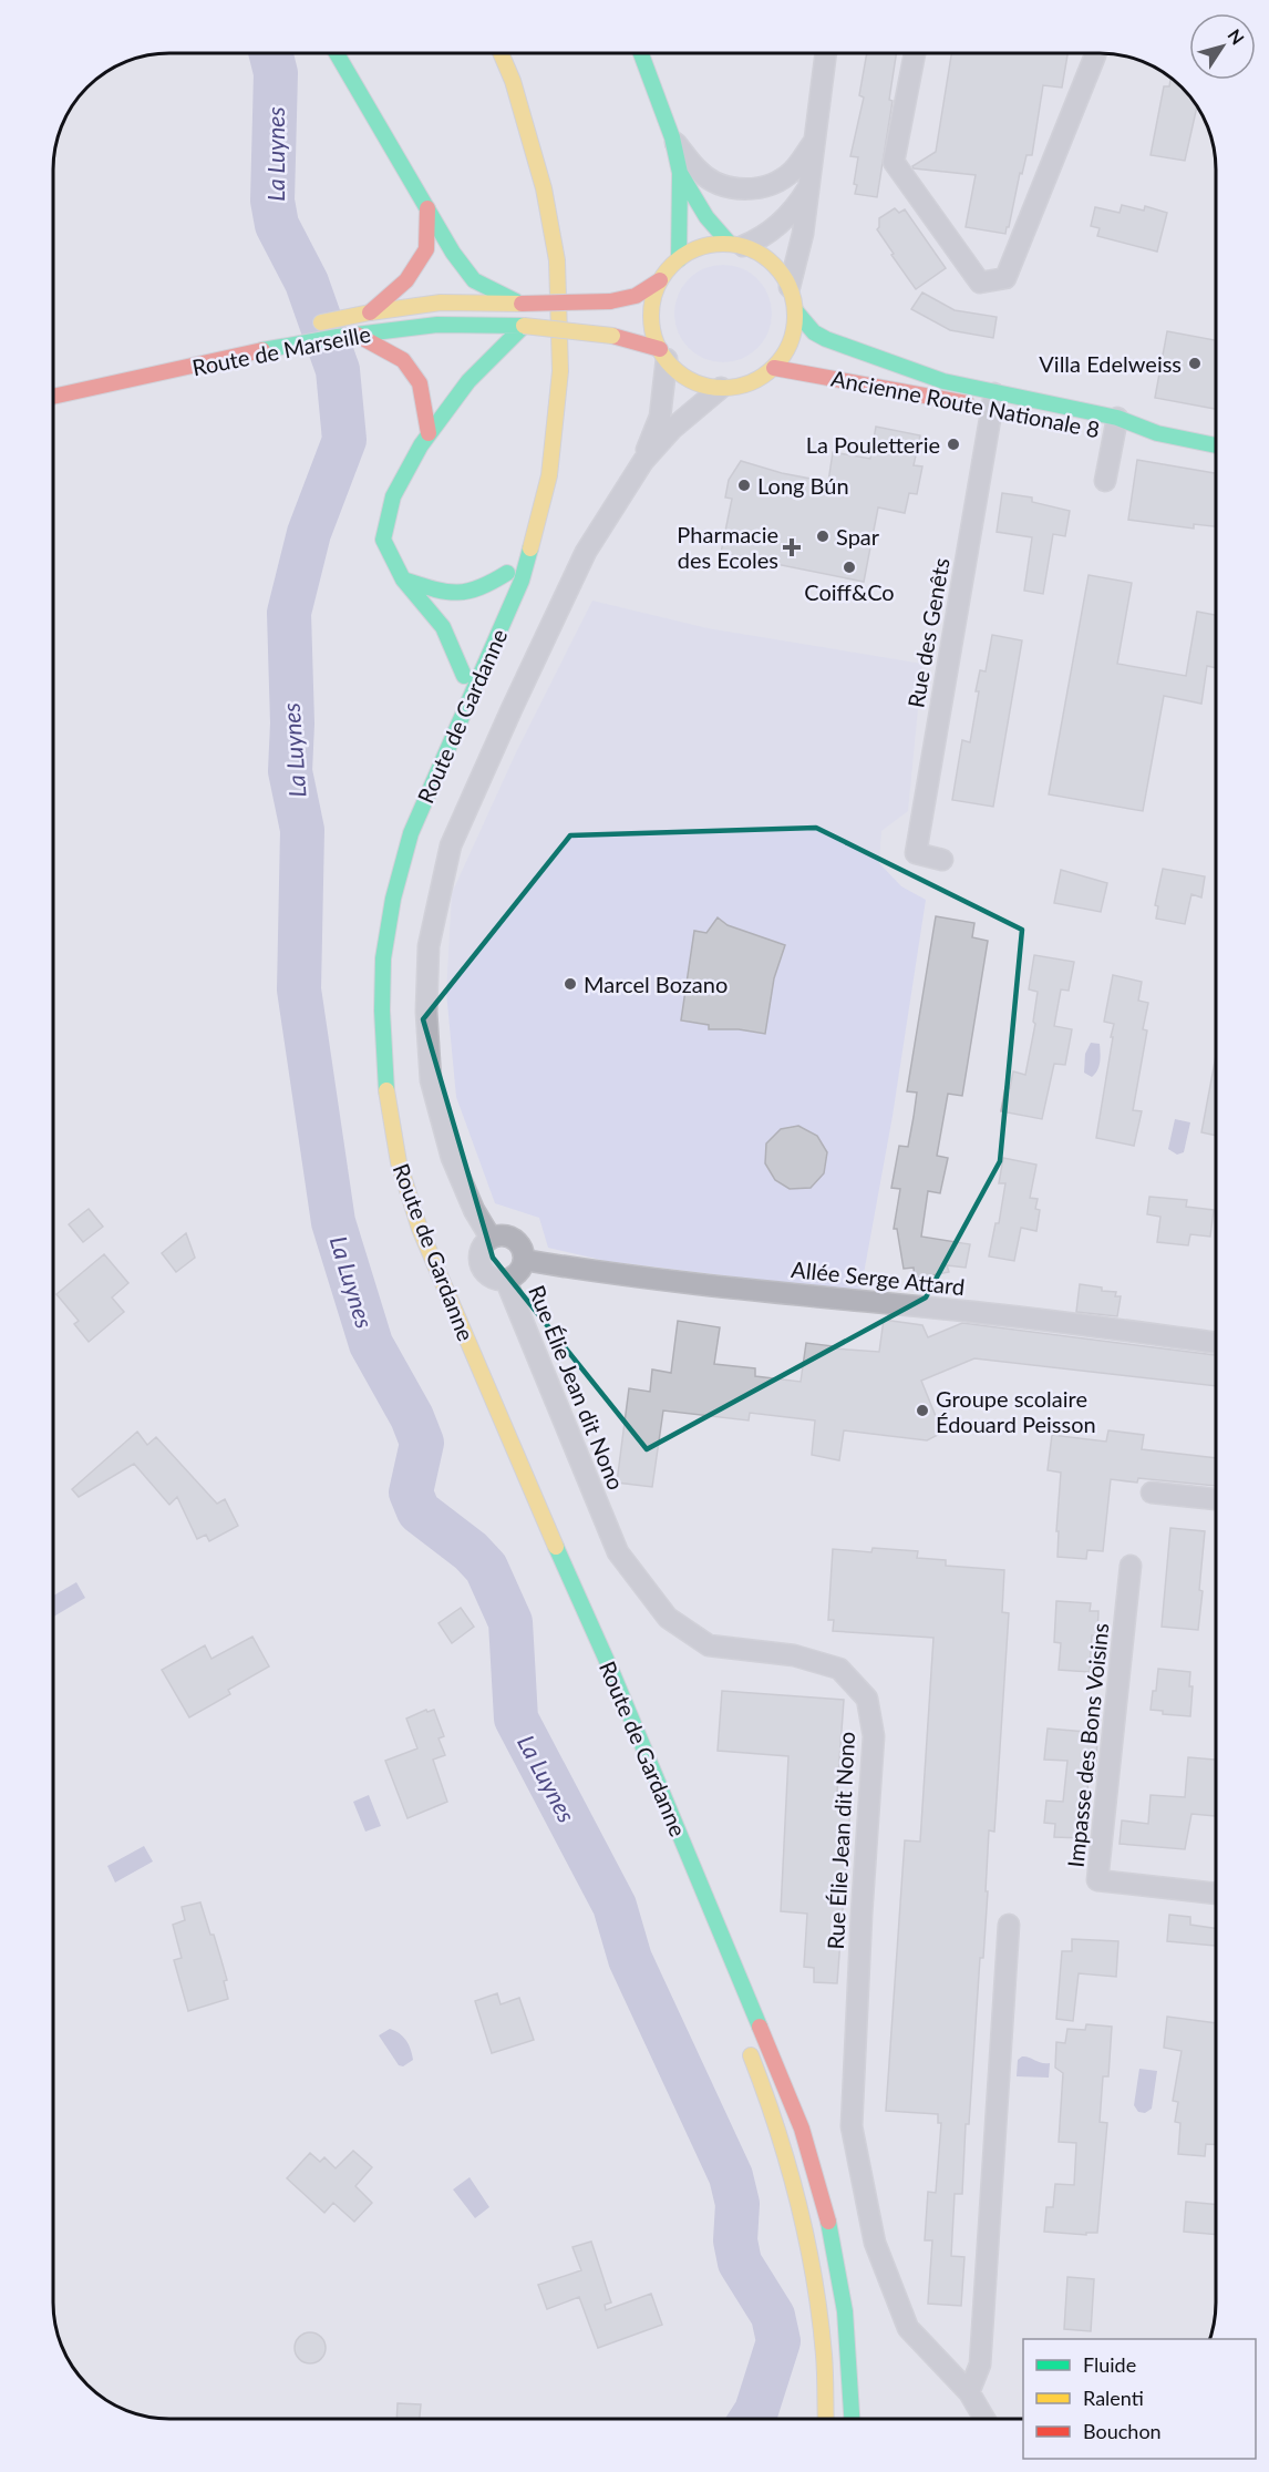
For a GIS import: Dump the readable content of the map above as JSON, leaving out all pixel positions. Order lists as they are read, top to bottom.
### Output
{
  "streets": {
    "main road": ["Route de Marseille", "Ancienne Route Nationale 8", "Route de Gardanne"],
    "street": [
      "Rue des Genêts",
      "Allée Serge Attard",
      "Rue Élie Jean dit Nono",
      "Impasse des Bons Voisins"
    ]
  },
  "crossings": [
    ["Route de Marseille", "Ancienne Route Nationale 8"],
    ["Ancienne Route Nationale 8", "Rue des Genêts"],
    ["Allée Serge Attard", "Rue Élie Jean dit Nono"]
  ],
  "water": ["La Luynes"],
  "places": {
    "other": [
      "Villa Edelweiss",
      "La Pouletterie",
      "Long Bún",
      "Spar",
      "Coiff&Co",
      "Marcel Bozano",
      "Groupe scolaire Édouard Peisson"
    ],
    "health": ["Pharmacie des Ecoles"]
  },
  "legend": ["Fluide", "Ralenti", "Bouchon"],
  "north": "top right"
}
